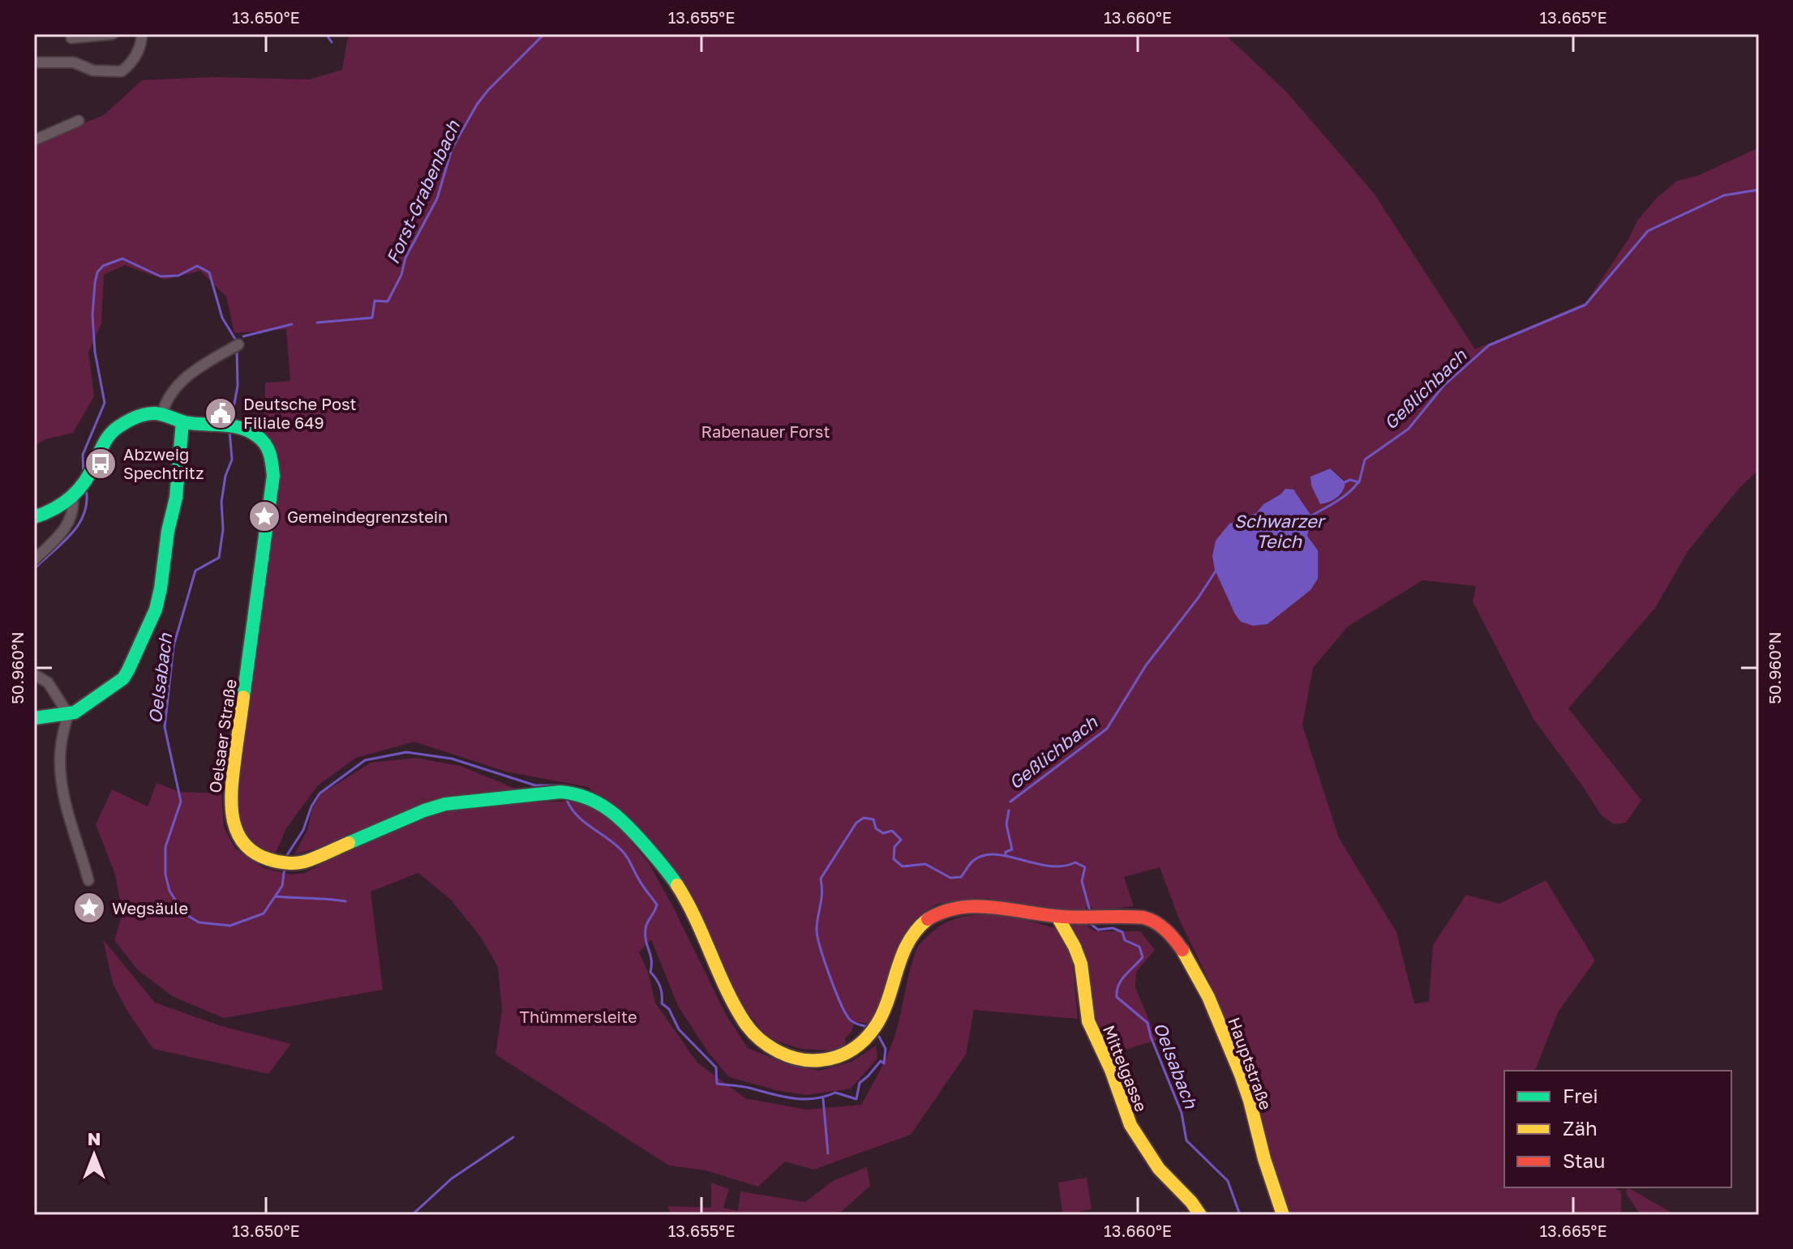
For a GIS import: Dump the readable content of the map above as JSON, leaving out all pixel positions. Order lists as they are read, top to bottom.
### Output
{
  "streets": {
    "main road": ["Oelsaer Straße", "Hauptstraße", "Mittelgasse"]
  },
  "crossings": [
    ["Oelsaer Straße", "Hauptstraße"],
    ["Oelsaer Straße", "Mittelgasse"],
    ["Hauptstraße", "Mittelgasse"]
  ],
  "water": [
    "Forst-Grabenbach",
    "Geßlichbach",
    "Schwarzer Teich",
    "Oelsabach"
  ],
  "parks": ["Rabenauer Forst", "Thümmersleite"],
  "places": {
    "public building": ["Deutsche Post Filiale 649"],
    "bus stop": ["Abzweig Spechtritz"],
    "place": ["Gemeindegrenzstein", "Wegsäule"]
  },
  "legend": ["Frei", "Zäh", "Stau"],
  "north": "top",
  "coordinates": [
    "13.650°E",
    "13.655°E",
    "13.660°E",
    "13.665°E",
    "50.960°N"
  ]
}
